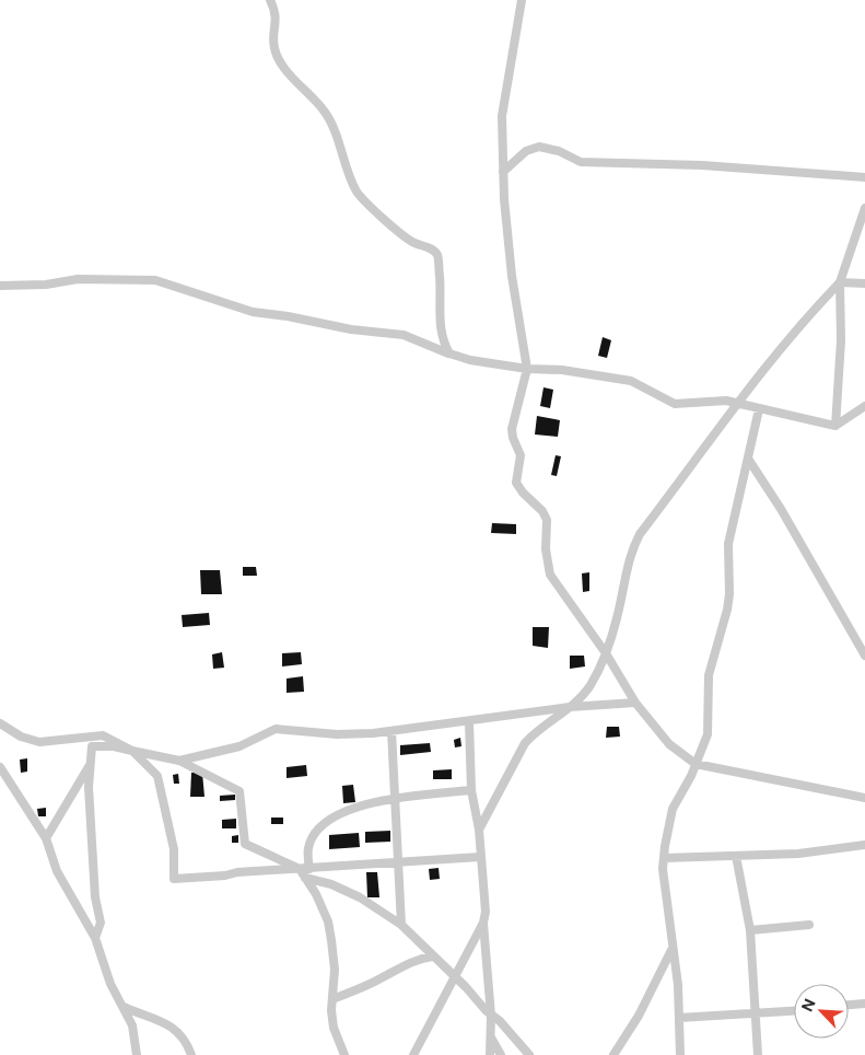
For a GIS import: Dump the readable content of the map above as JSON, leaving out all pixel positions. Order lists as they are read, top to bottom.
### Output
{
  "north": "top left"
}
